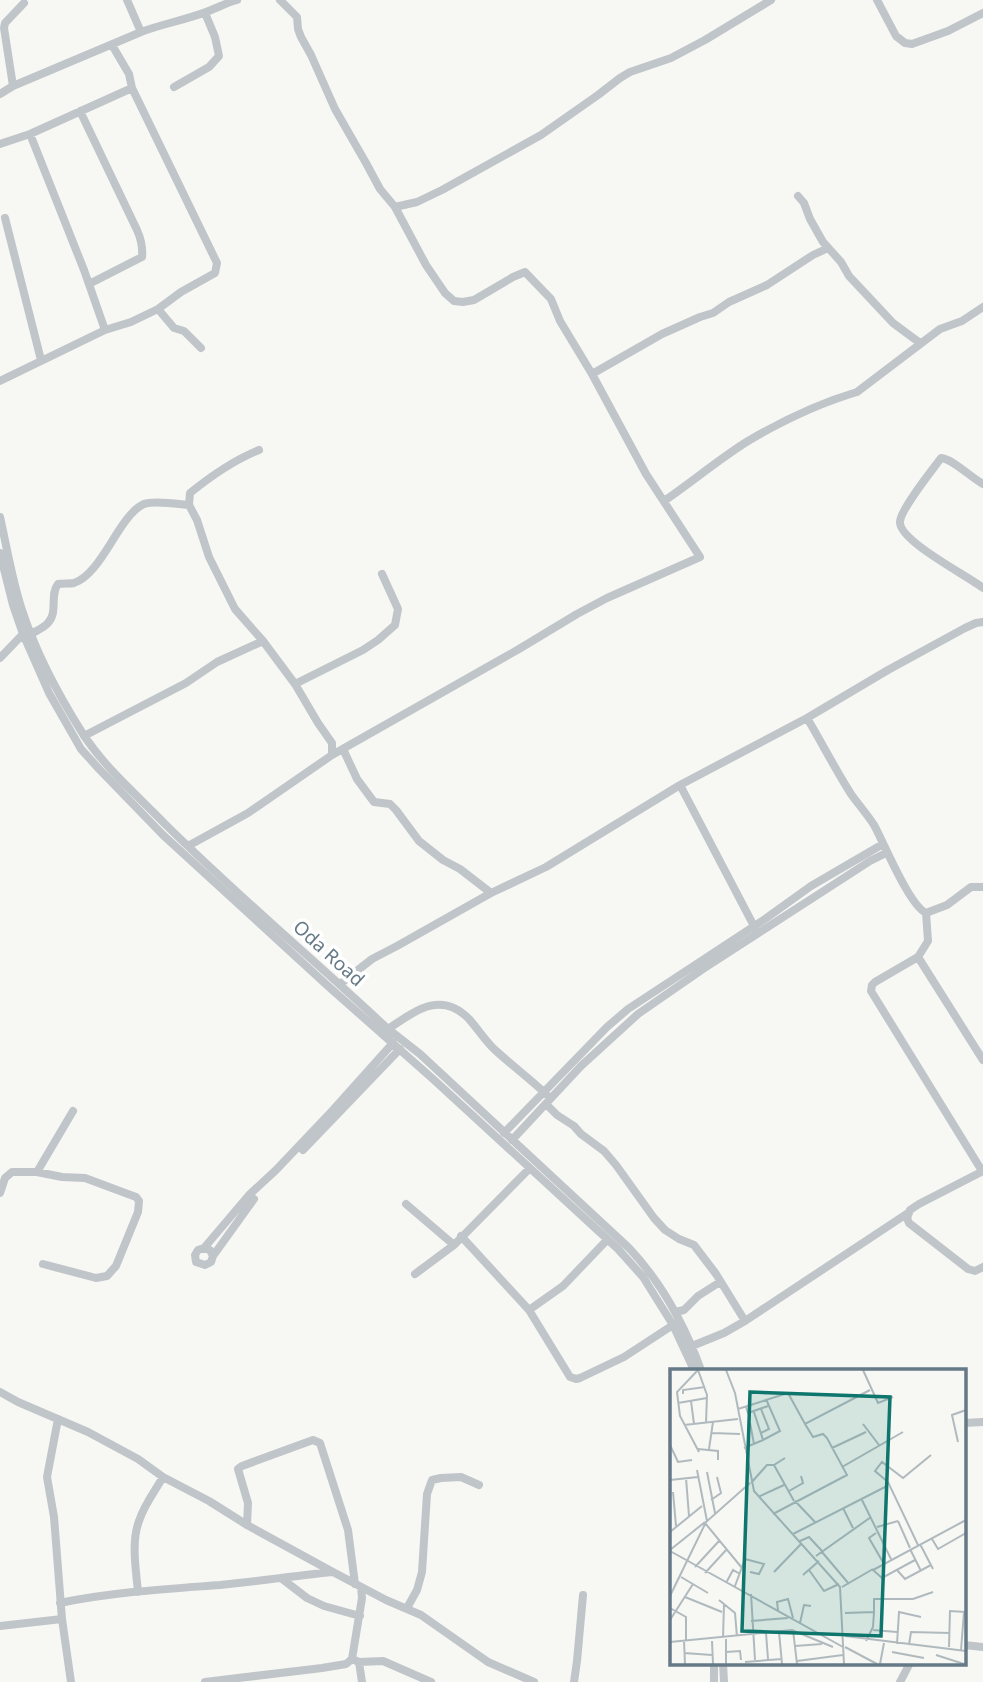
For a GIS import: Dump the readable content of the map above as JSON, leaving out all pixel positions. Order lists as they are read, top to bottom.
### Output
{
  "streets": {
    "street": ["Oda Road"]
  }
}
